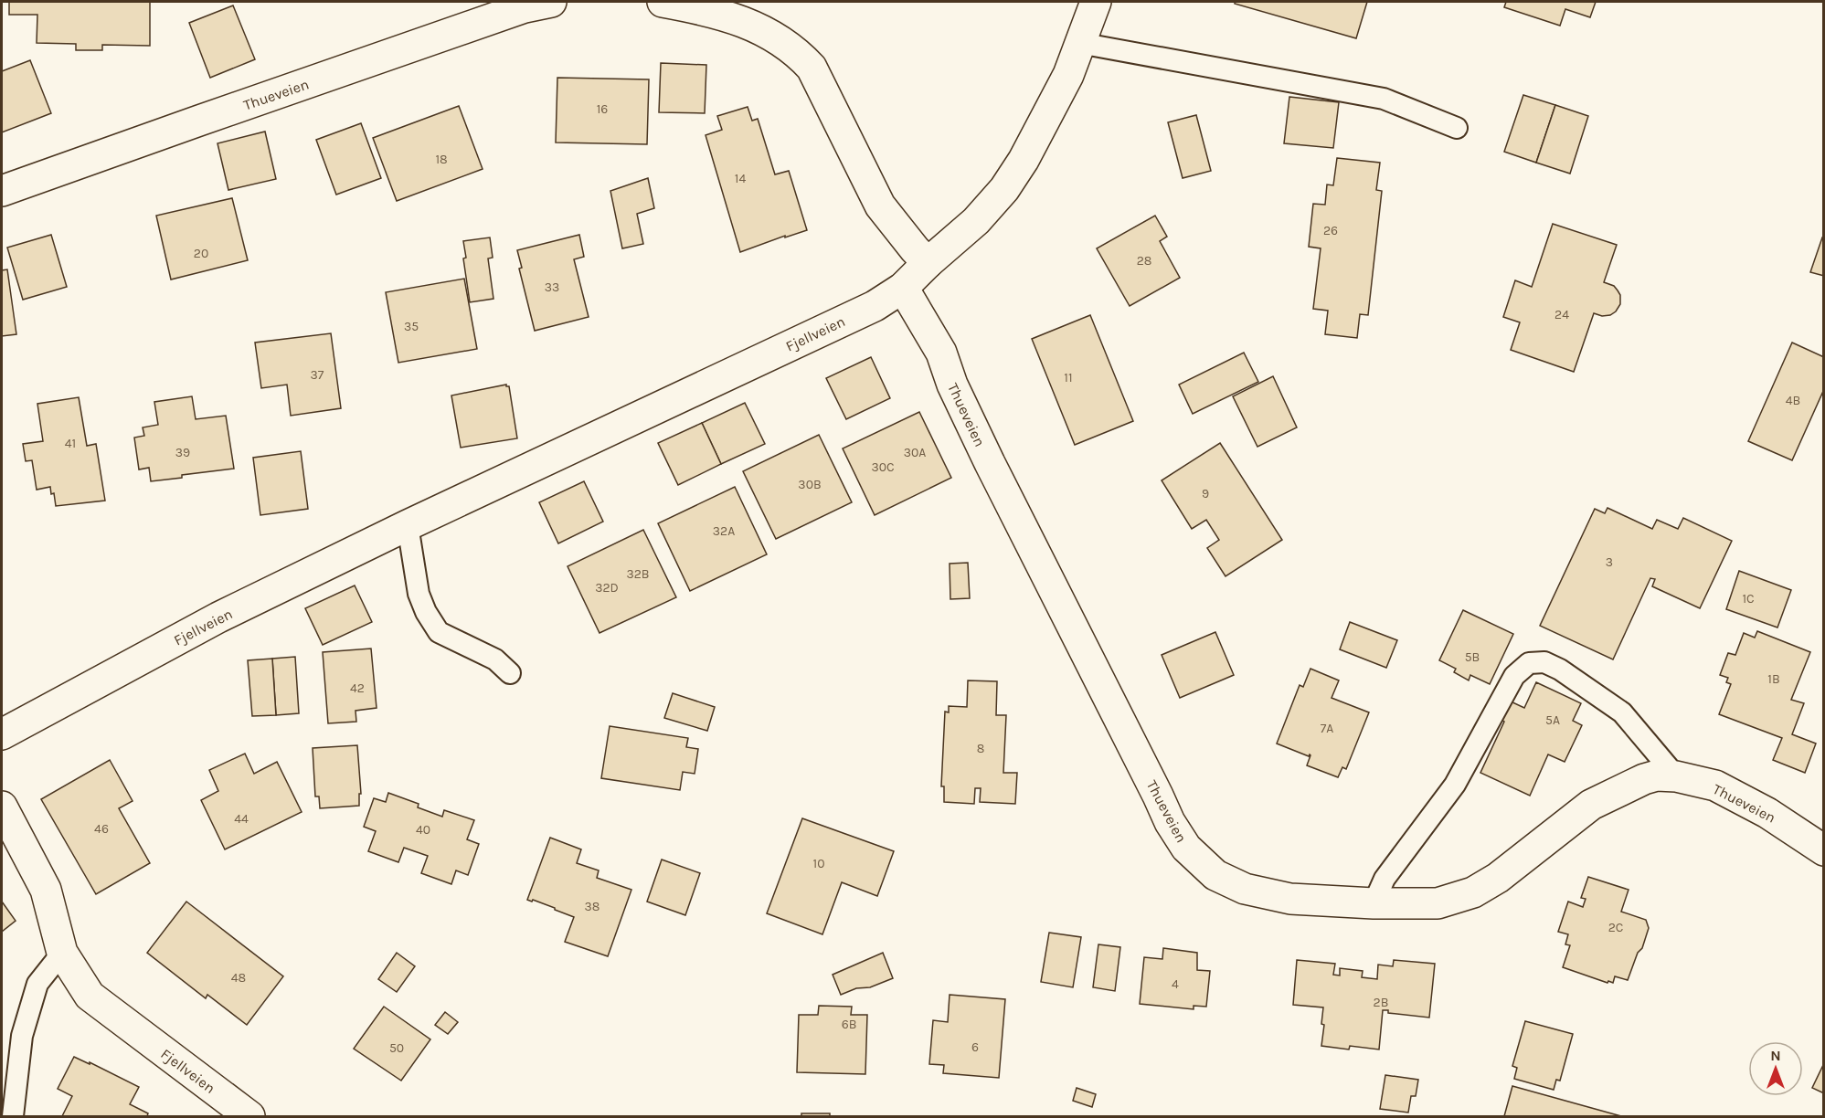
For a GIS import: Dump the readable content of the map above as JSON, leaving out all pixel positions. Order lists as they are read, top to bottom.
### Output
{
  "streets": {
    "street": ["Thueveien", "Fjellveien"]
  },
  "crossings": [
    ["Thueveien", "Fjellveien"]
  ],
  "house_numbers": [
    "16",
    "18",
    "14",
    "26",
    "20",
    "28",
    "33",
    "24",
    "35",
    "37",
    "11",
    "4B",
    "41",
    "39",
    "30A",
    "30C",
    "30B",
    "9",
    "32A",
    "3",
    "32B",
    "32D",
    "1C",
    "5B",
    "1B",
    "42",
    "5A",
    "7A",
    "8",
    "44",
    "46",
    "40",
    "10",
    "38",
    "2C",
    "48",
    "4",
    "2B",
    "6B",
    "6",
    "50"
  ],
  "north": "top"
}
